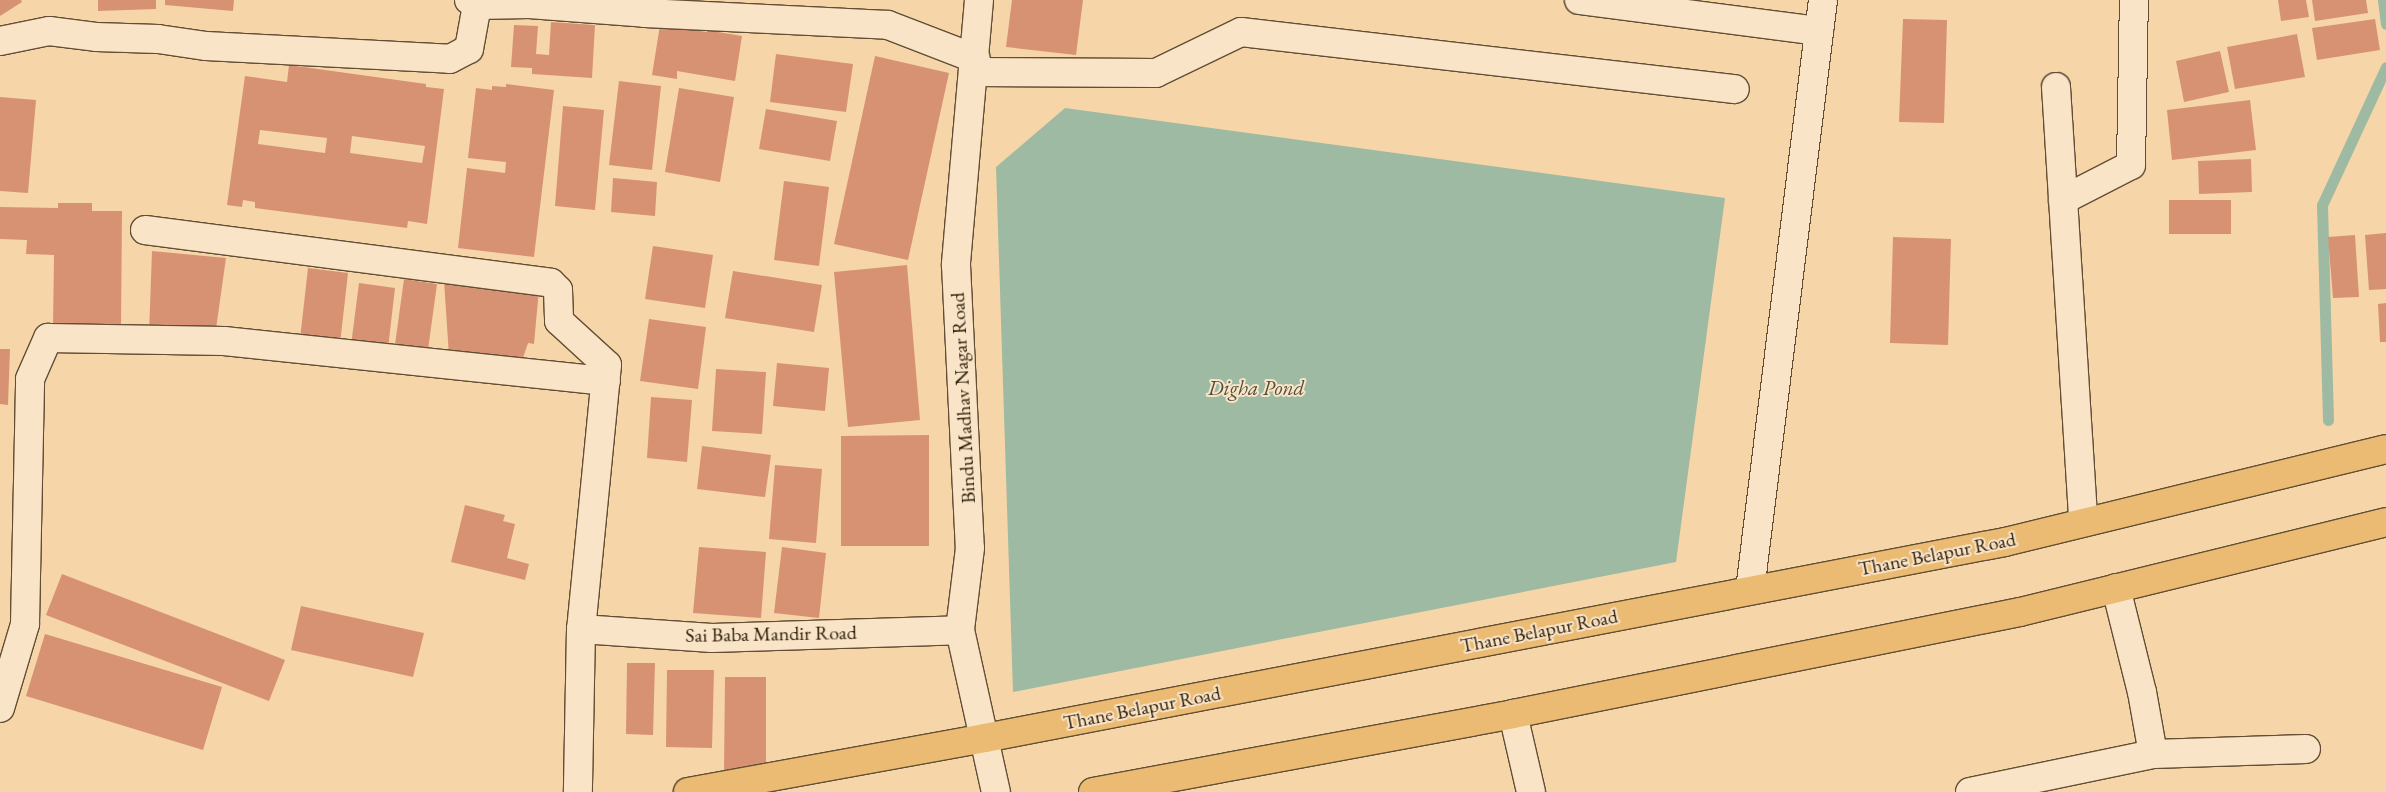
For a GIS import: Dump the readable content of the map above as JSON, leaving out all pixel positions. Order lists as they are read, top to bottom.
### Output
{
  "streets": {
    "main road": ["Thane Belapur Road"],
    "street": ["Bindu Madhav Nagar Road", "Sai Baba Mandir Road"]
  },
  "crossings": [
    ["Bindu Madhav Nagar Road", "Thane Belapur Road"],
    ["Bindu Madhav Nagar Road", "Sai Baba Mandir Road"]
  ],
  "water": ["Digha Pond"]
}
